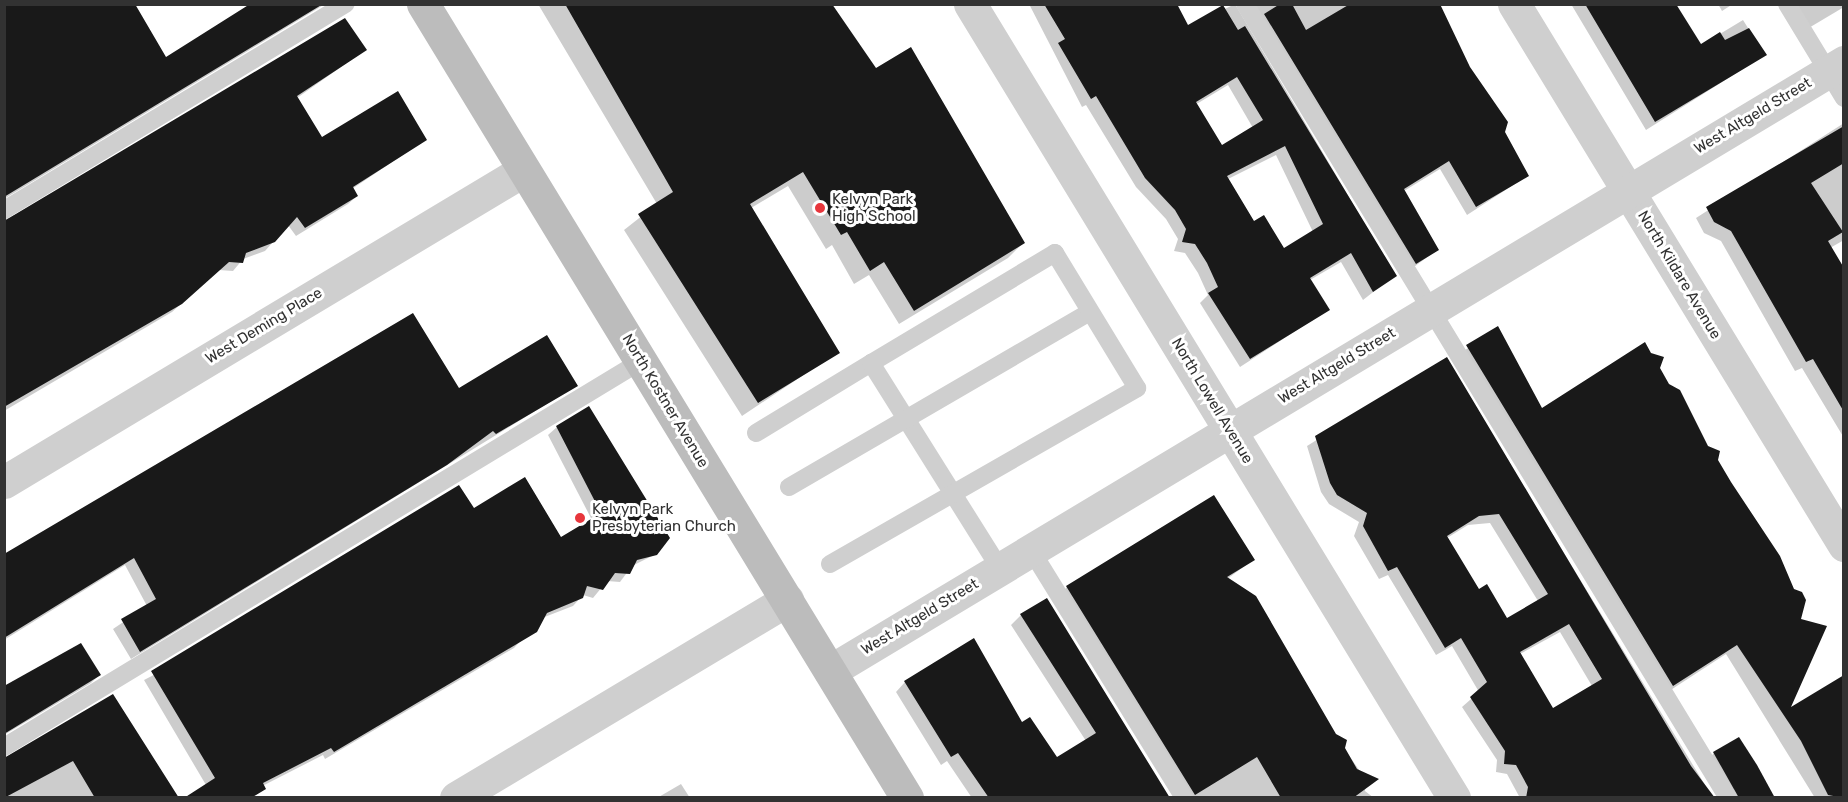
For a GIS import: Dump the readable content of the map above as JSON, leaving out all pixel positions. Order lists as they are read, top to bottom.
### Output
{
  "streets": {
    "street": [
      "West Altgeld Street",
      "North Kildare Avenue",
      "West Deming Place",
      "North Kostner Avenue",
      "North Lowell Avenue"
    ]
  },
  "crossings": [
    ["West Altgeld Street", "North Kildare Avenue"],
    ["West Altgeld Street", "North Kostner Avenue"],
    ["West Altgeld Street", "North Lowell Avenue"],
    ["West Deming Place", "North Kostner Avenue"]
  ],
  "places": ["Kelvyn Park High School", "Kelvyn Park Presbyterian Church"]
}
